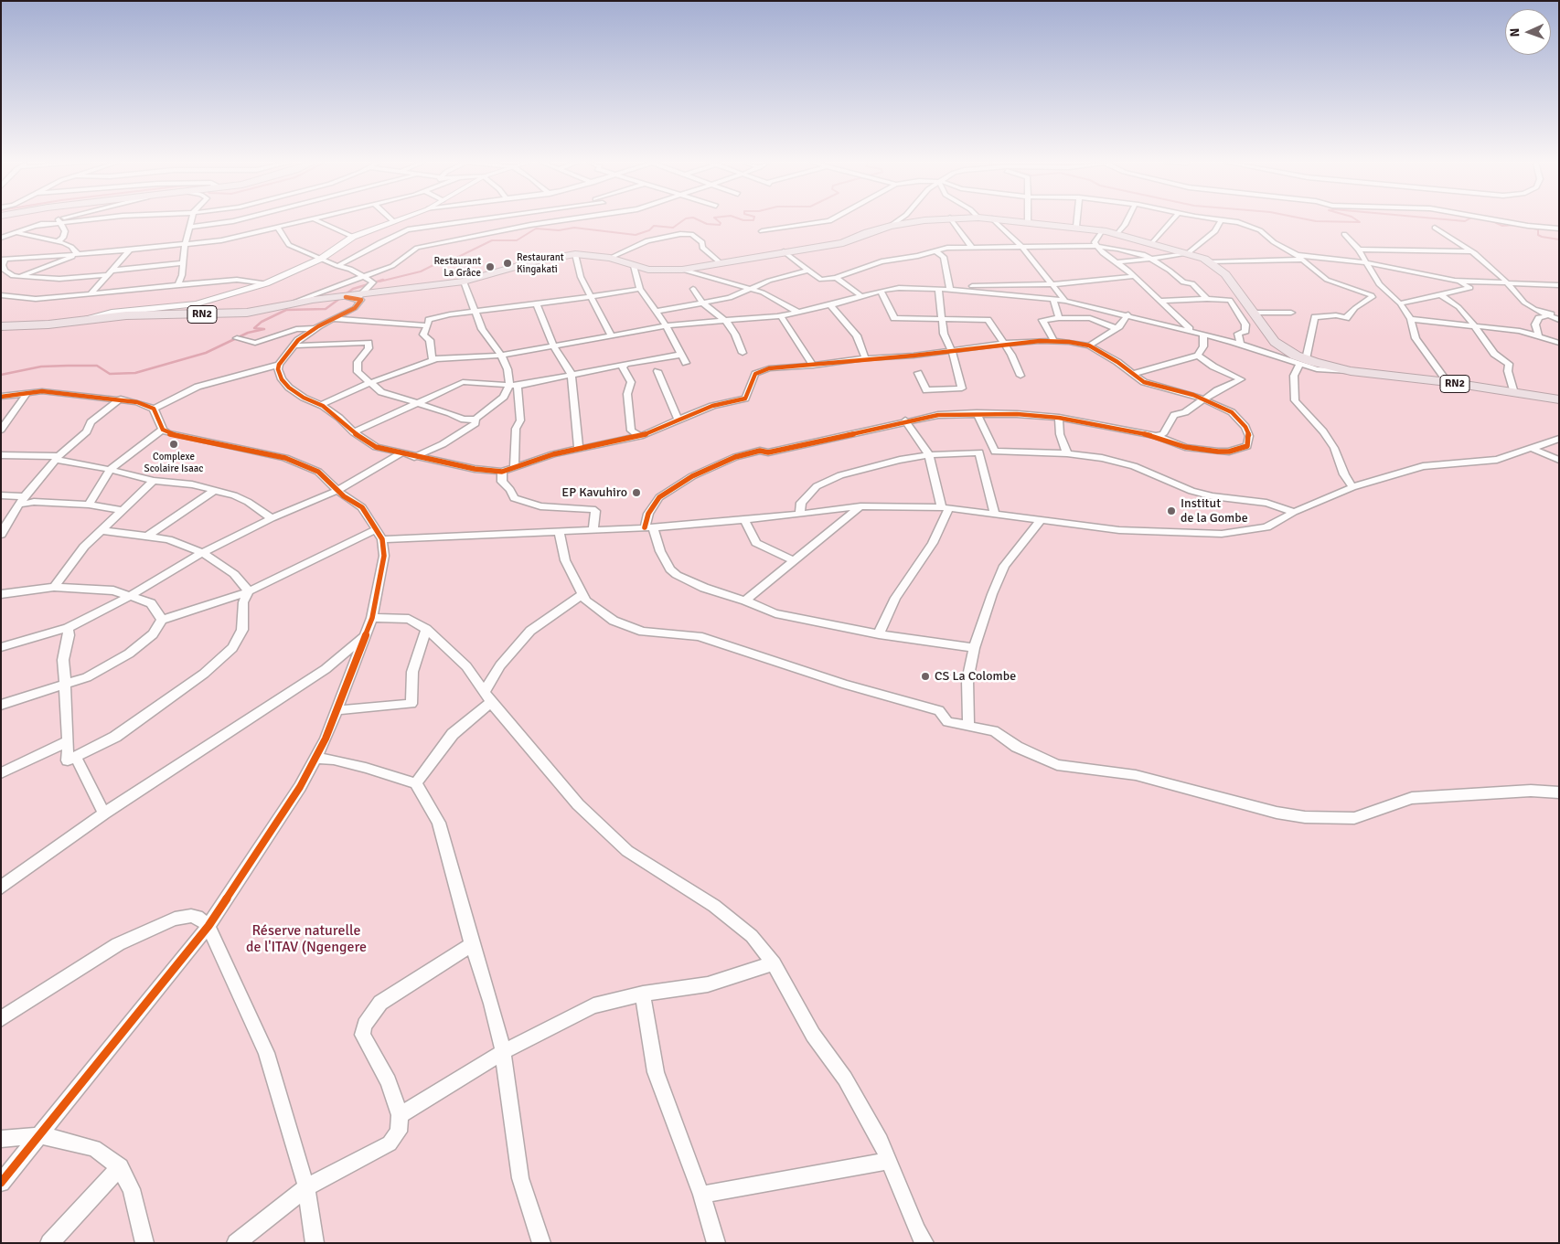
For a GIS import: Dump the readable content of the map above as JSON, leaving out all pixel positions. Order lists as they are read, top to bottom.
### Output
{
  "streets": {
    "highway": ["RN2"]
  },
  "parks": ["Réserve naturelle de l'ITAV (Ngengere"],
  "places": [
    "Restaurant Kingakati",
    "Restaurant La Grâce",
    "Complexe Scolaire Isaac",
    "EP Kavuhiro",
    "Institut de la Gombe",
    "CS La Colombe"
  ],
  "north": "left"
}
